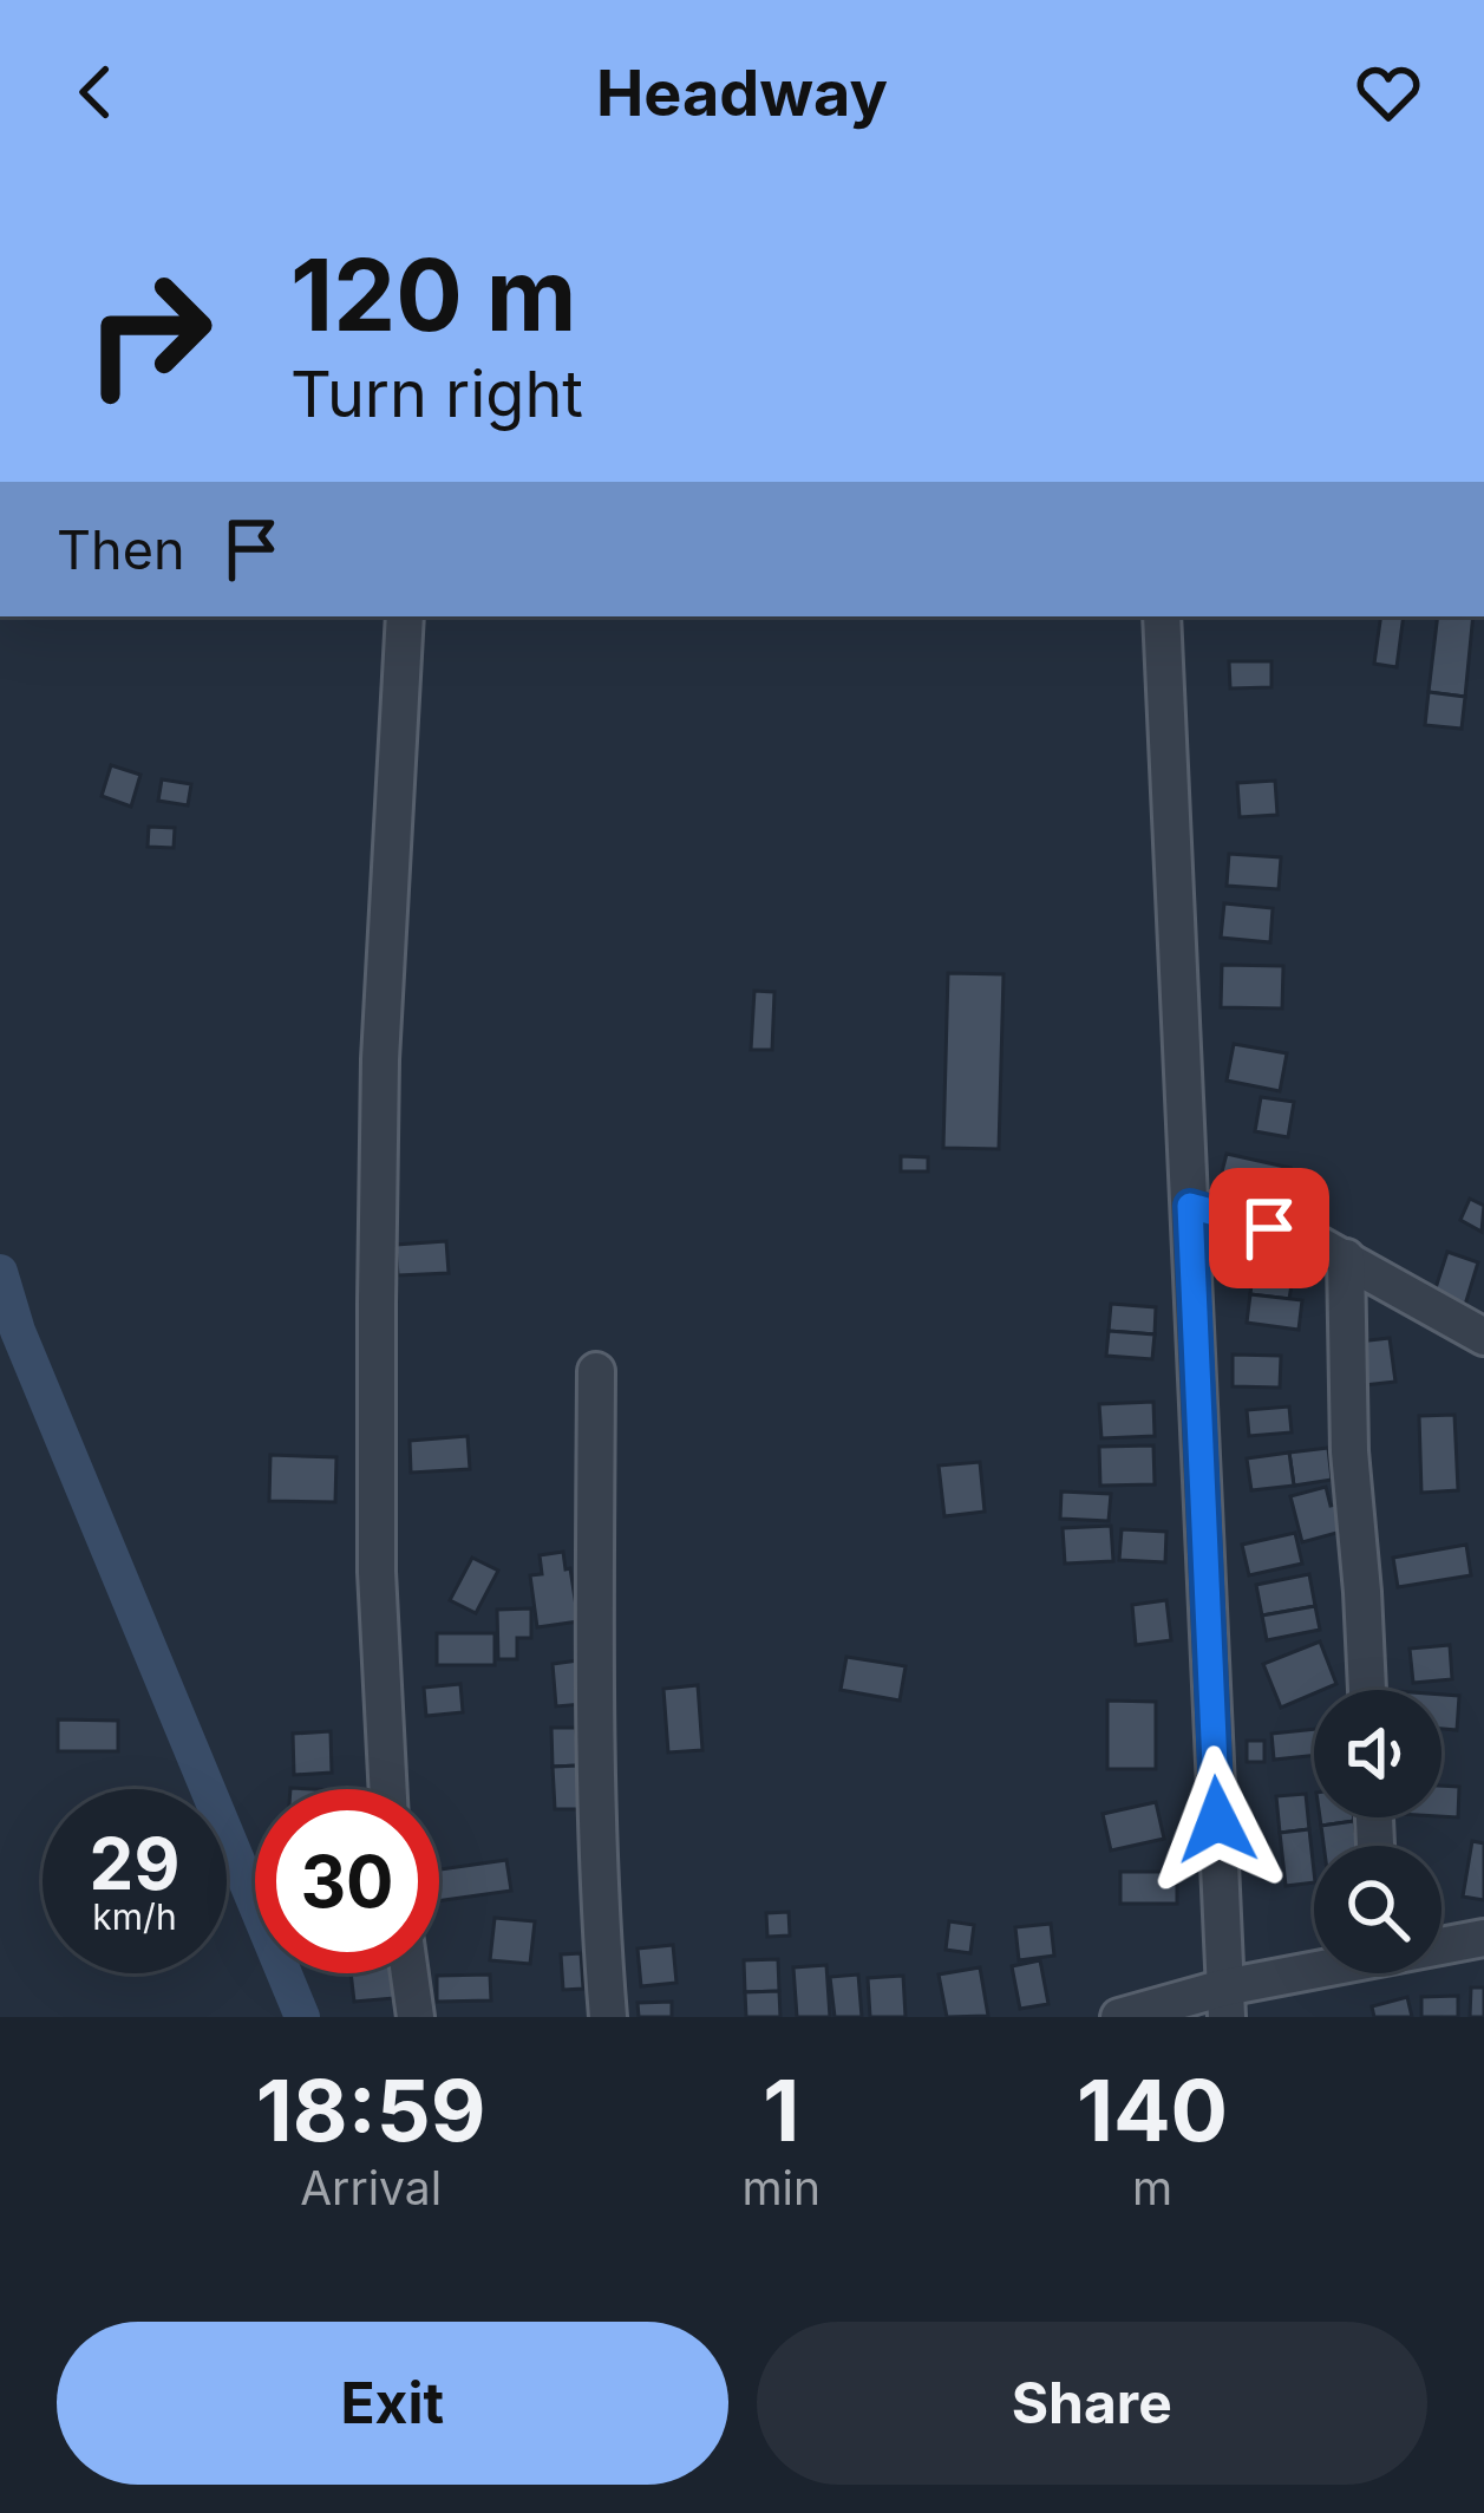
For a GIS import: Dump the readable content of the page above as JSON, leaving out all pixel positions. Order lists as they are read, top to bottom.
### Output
{
  "page": {
    "header": "Headway",
    "turn": ["120 m", "Turn right"],
    "then": "Then",
    "speed": "29 km/h",
    "limit": "30",
    "eta": [
      "18:59",
      "Arrival",
      "1",
      "min",
      "140",
      "m"
    ],
    "buttons": ["Exit", "Share"]
  }
}
